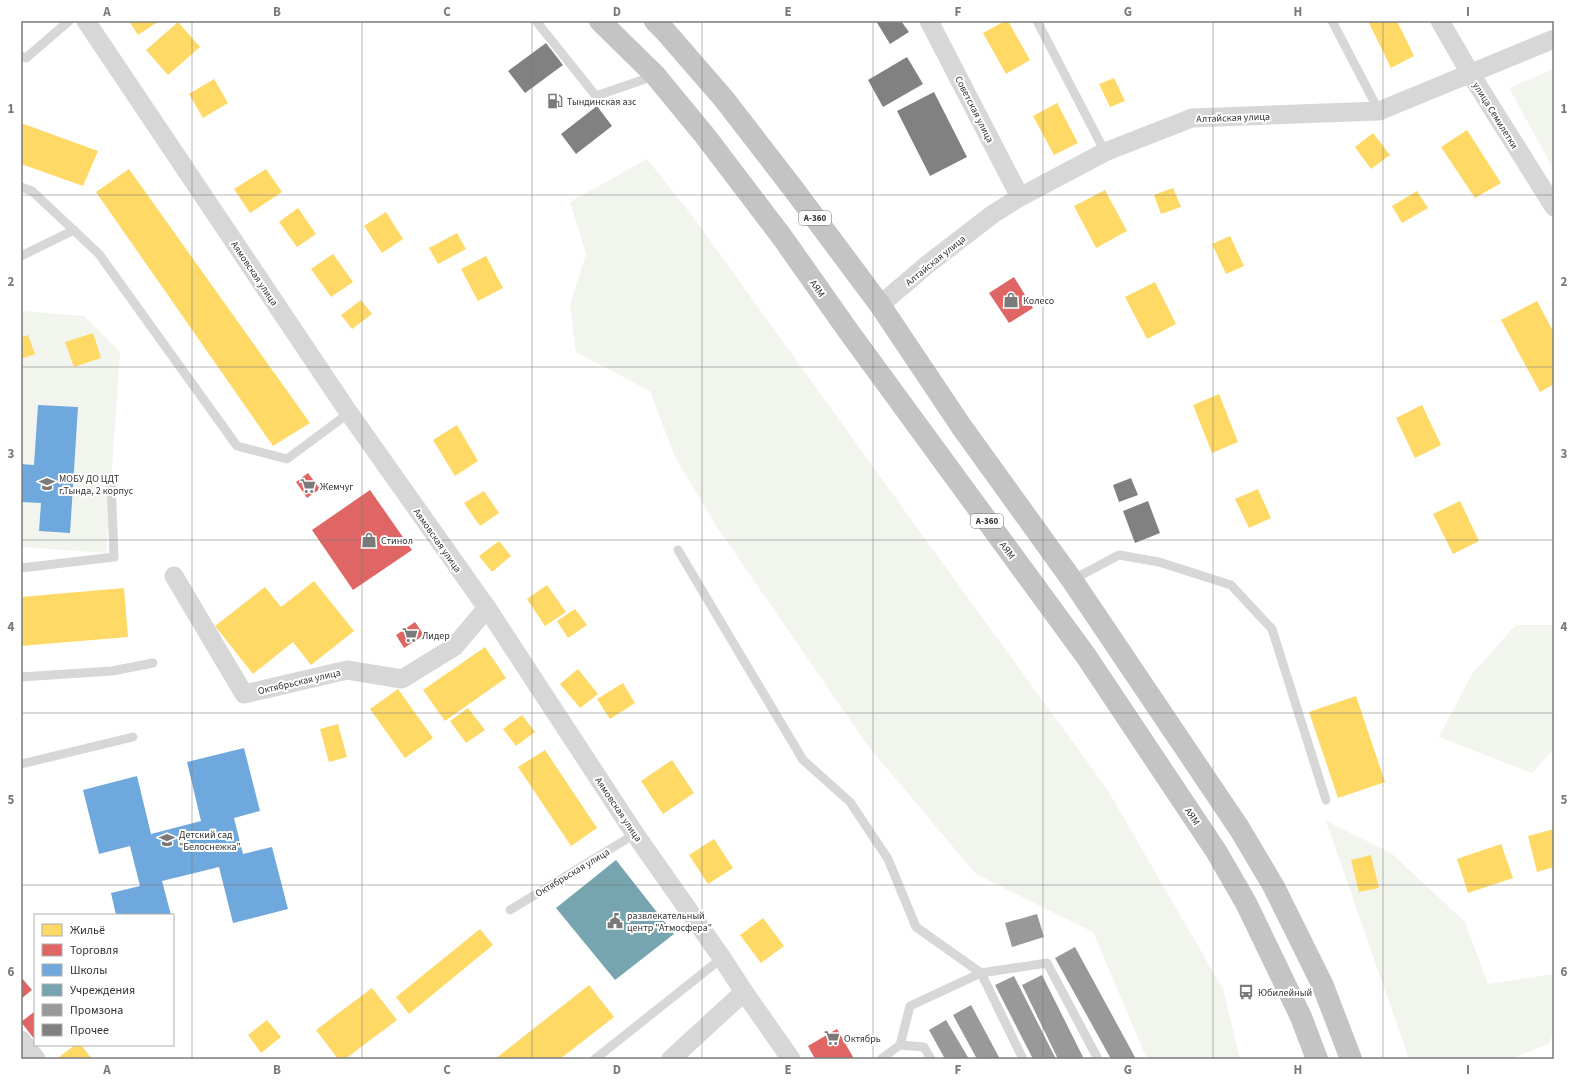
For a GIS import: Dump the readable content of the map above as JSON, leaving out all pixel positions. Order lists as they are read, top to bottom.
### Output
{
  "streets": {
    "highway": ["А-360", "АЯМ"],
    "street": [
      "Советская улица",
      "улица Семилетки",
      "Алтайская улица",
      "Аямовская улица",
      "Октябрьская улица"
    ]
  },
  "crossings": [
    ["Советская улица", "Алтайская улица"],
    ["улица Семилетки", "Алтайская улица"],
    ["Алтайская улица", "А-360"],
    ["Аямовская улица", "Октябрьская улица"]
  ],
  "places": {
    "fuel station": ["Тындинская азс"],
    "shop": ["Колесо", "Стинол"],
    "school or university": ["МОБУ ДО ЦДТ г.Тында, 2 корпус", "Детский сад \"Белоснежка\""],
    "supermarket": ["Жемчуг", "Лидер", "Октябрь"],
    "public building": ["развлекательный центр \"Атмосфера\""],
    "bus stop": ["Юбилейный"]
  },
  "legend": [
    "Жильё",
    "Торговля",
    "Школы",
    "Учреждения",
    "Промзона",
    "Прочее"
  ],
  "grid": {
    "columns": [
      "A",
      "B",
      "C",
      "D",
      "E",
      "F",
      "G",
      "H",
      "I"
    ],
    "rows": [
      "1",
      "2",
      "3",
      "4",
      "5",
      "6"
    ]
  }
}
